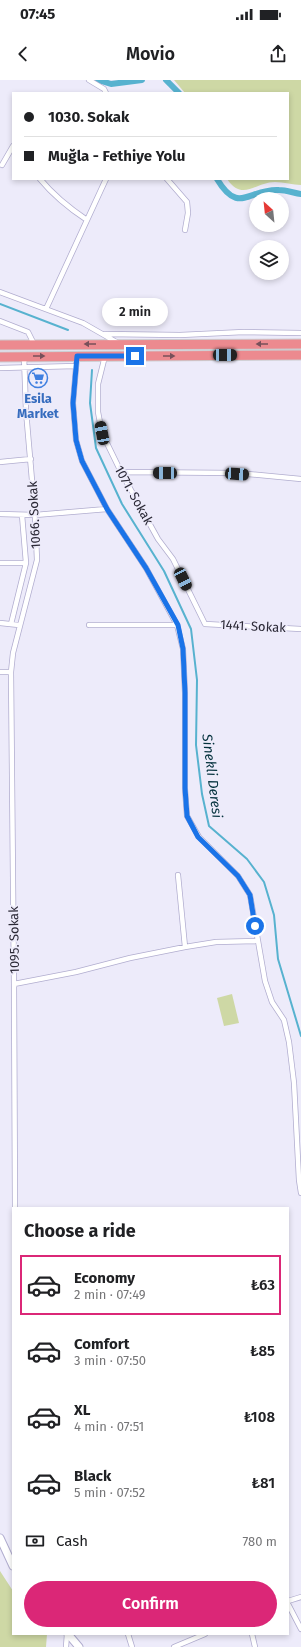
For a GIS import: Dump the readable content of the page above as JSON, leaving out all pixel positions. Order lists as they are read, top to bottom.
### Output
{
  "streets": {
    "street": [
      "1071. Sokak",
      "1066. Sokak",
      "1441. Sokak",
      "1095. Sokak"
    ]
  },
  "crossings": [
    ["1071. Sokak", "1441. Sokak"],
    ["1066. Sokak", "1095. Sokak"]
  ],
  "water": ["Sinekli Deresi"],
  "places": {
    "supermarket": ["Esila Market"]
  },
  "north": "top left",
  "page": {
    "status": "07:45",
    "header": "Movio",
    "banner": ["1030. Sokak", "Muğla - Fethiye Yolu"],
    "bubble": "2 min",
    "heading": "Choose a ride",
    "list": [
      {
        "name": "Economy",
        "note": "2 min · 07:49",
        "value": "₺63"
      },
      {
        "name": "Comfort",
        "note": "3 min · 07:50",
        "value": "₺85"
      },
      {
        "name": "XL",
        "note": "4 min · 07:51",
        "value": "₺108"
      },
      {
        "name": "Black",
        "note": "5 min · 07:52",
        "value": "₺81"
      }
    ],
    "pay": ["Cash", "780 m"],
    "buttons": "Confirm"
  }
}
